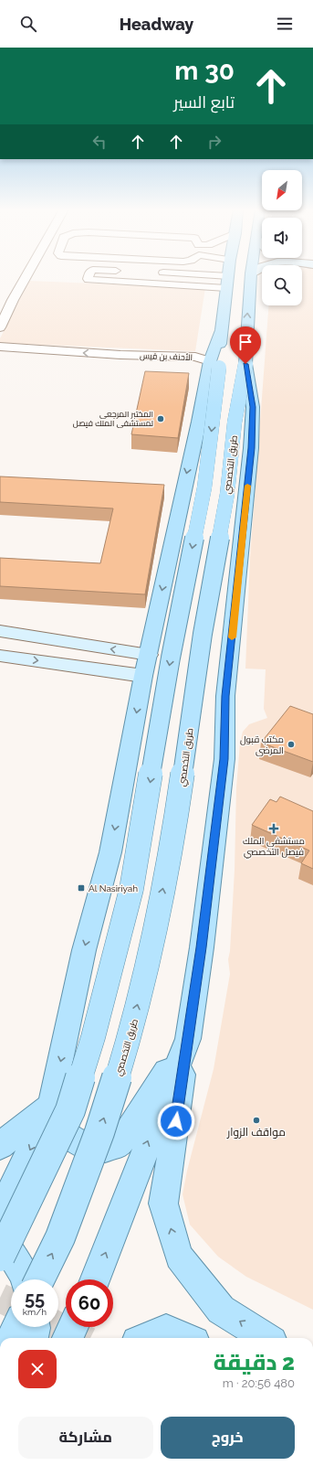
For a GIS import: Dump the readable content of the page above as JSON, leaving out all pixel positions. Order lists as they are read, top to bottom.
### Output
{
  "streets": {
    "main road": ["طريق التخصصي"],
    "street": ["الأحنف بن قيس"]
  },
  "places": {
    "other": ["المختبر المرجعي لمستشفى الملك فيصل", "مكتب قبول المرضى", "مواقف الزوار"],
    "health": ["مستشفى الملك فيصل التخصصي"],
    "transit": ["Al Nasiriyah"]
  },
  "north": "bottom left",
  "page": {
    "header": "Headway",
    "turn": ["30 m", "تابع السير"],
    "speed": "55 km/h",
    "limit": "60",
    "heading": ["2 دقيقة", "480 m · 20:56"],
    "buttons": ["خروج", "مشاركة"]
  }
}
